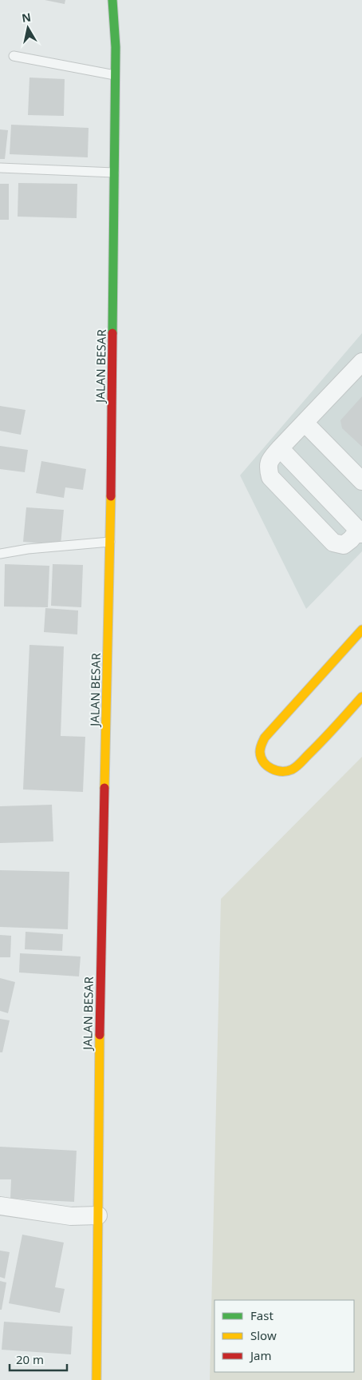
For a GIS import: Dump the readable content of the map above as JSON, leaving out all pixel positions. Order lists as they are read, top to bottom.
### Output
{
  "streets": {
    "street": ["JALAN BESAR"]
  },
  "legend": ["Fast", "Slow", "Jam"],
  "scale_bar": "20 m",
  "north": "top"
}
